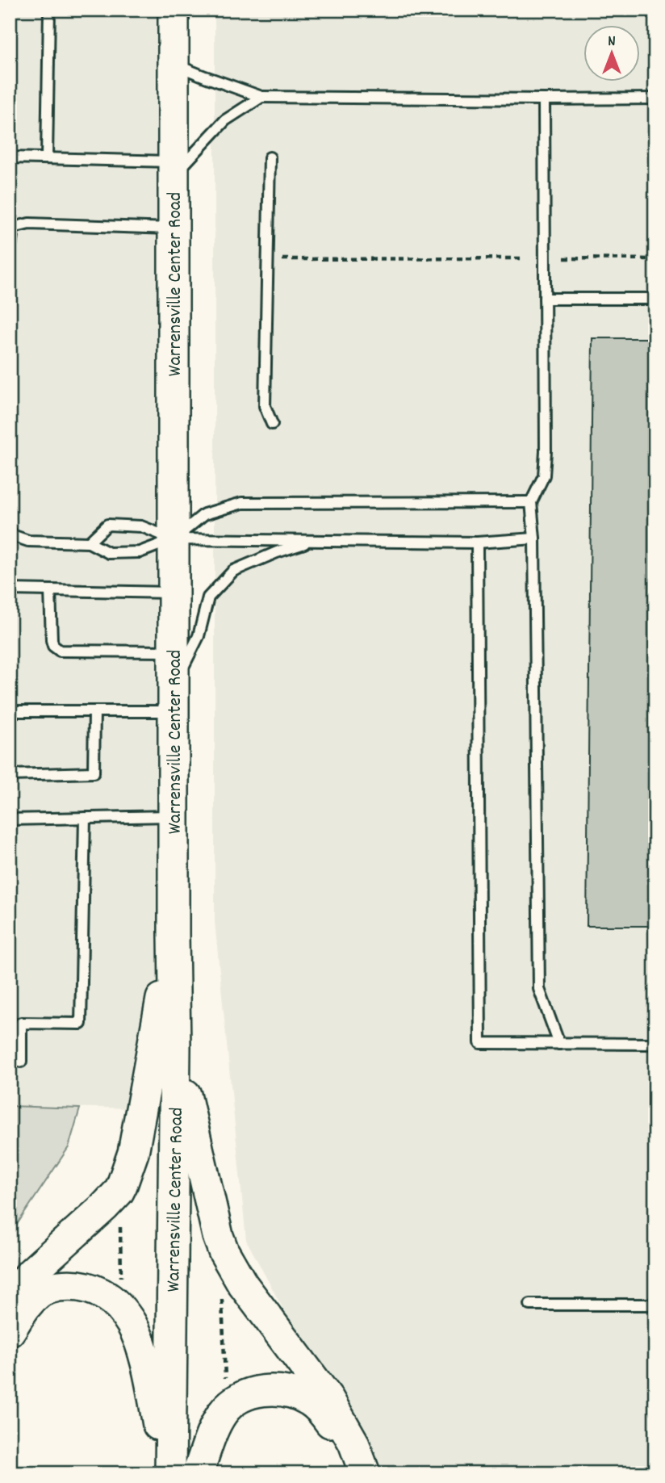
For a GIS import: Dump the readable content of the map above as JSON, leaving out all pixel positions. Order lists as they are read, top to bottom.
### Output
{
  "streets": {
    "main road": ["Warrensville Center Road"]
  },
  "north": "top"
}
